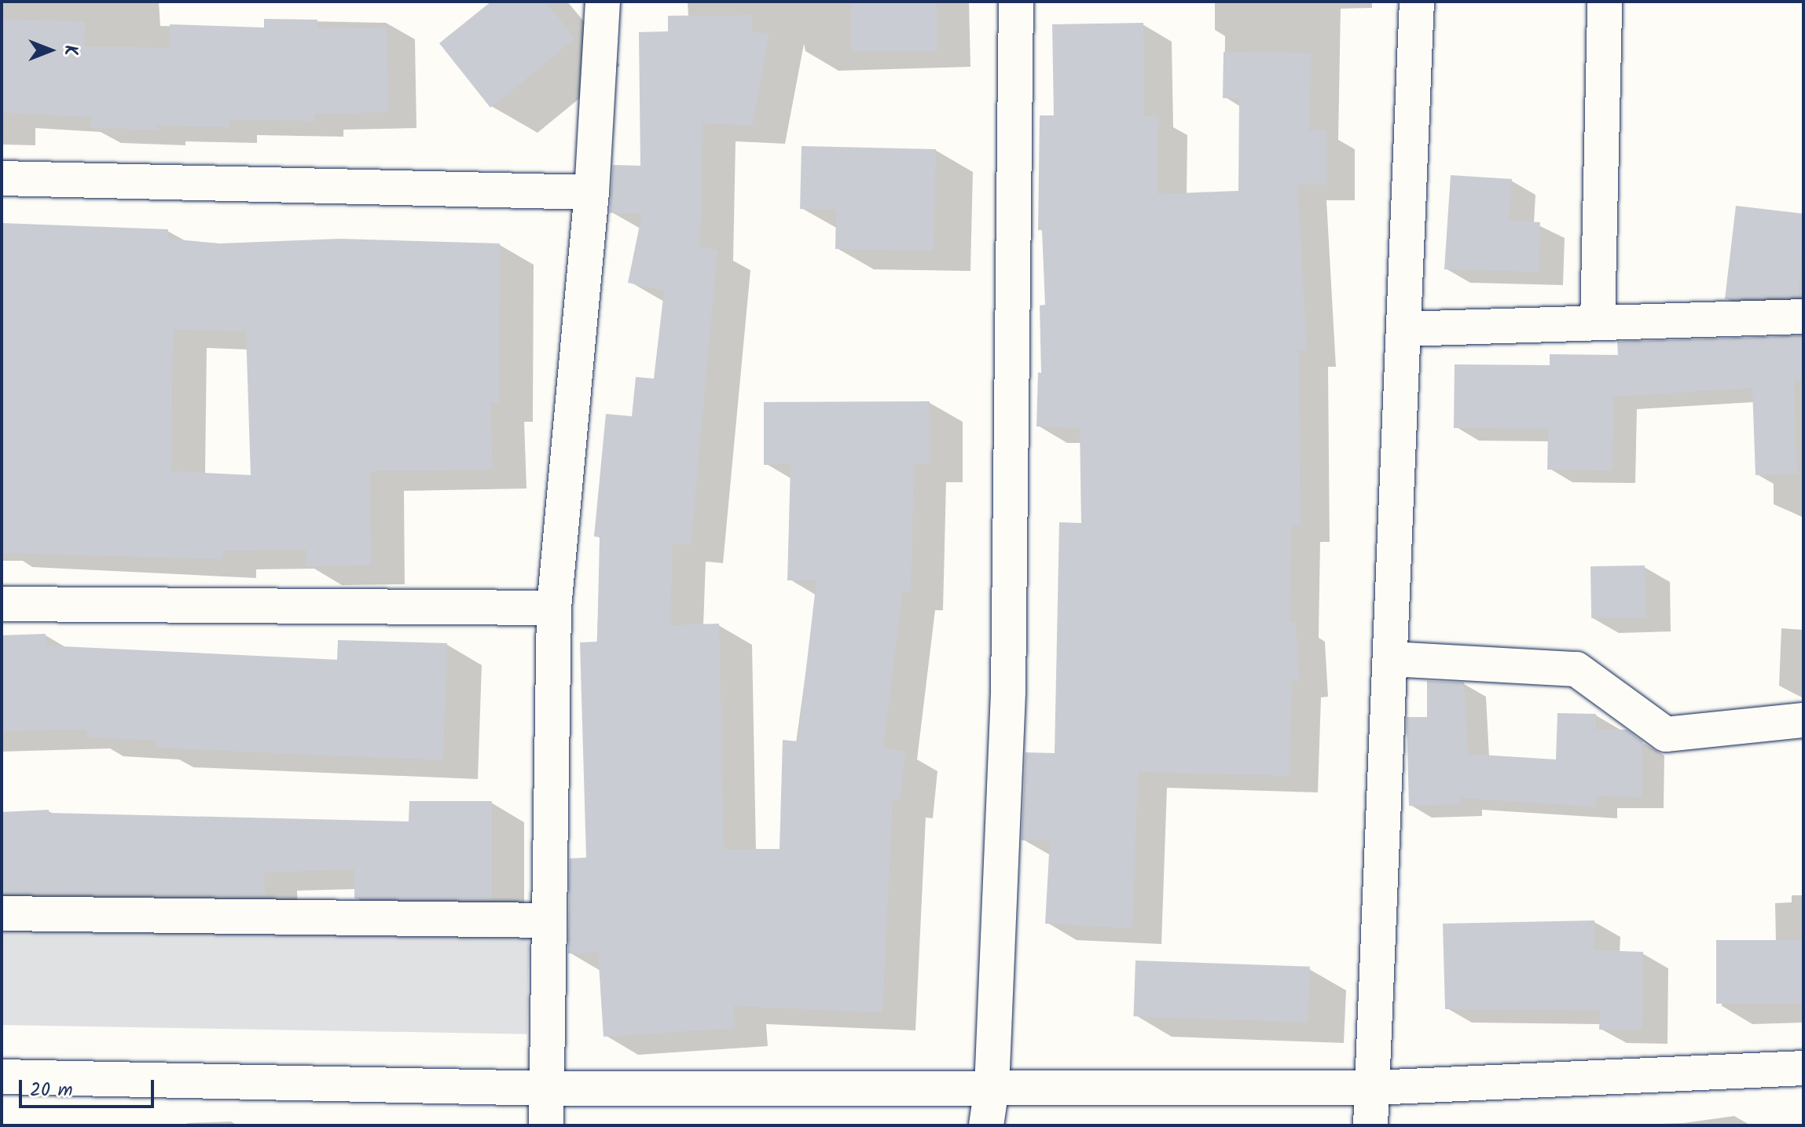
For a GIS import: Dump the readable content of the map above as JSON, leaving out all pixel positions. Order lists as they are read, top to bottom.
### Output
{
  "scale_bar": "20 m",
  "north": "right"
}
